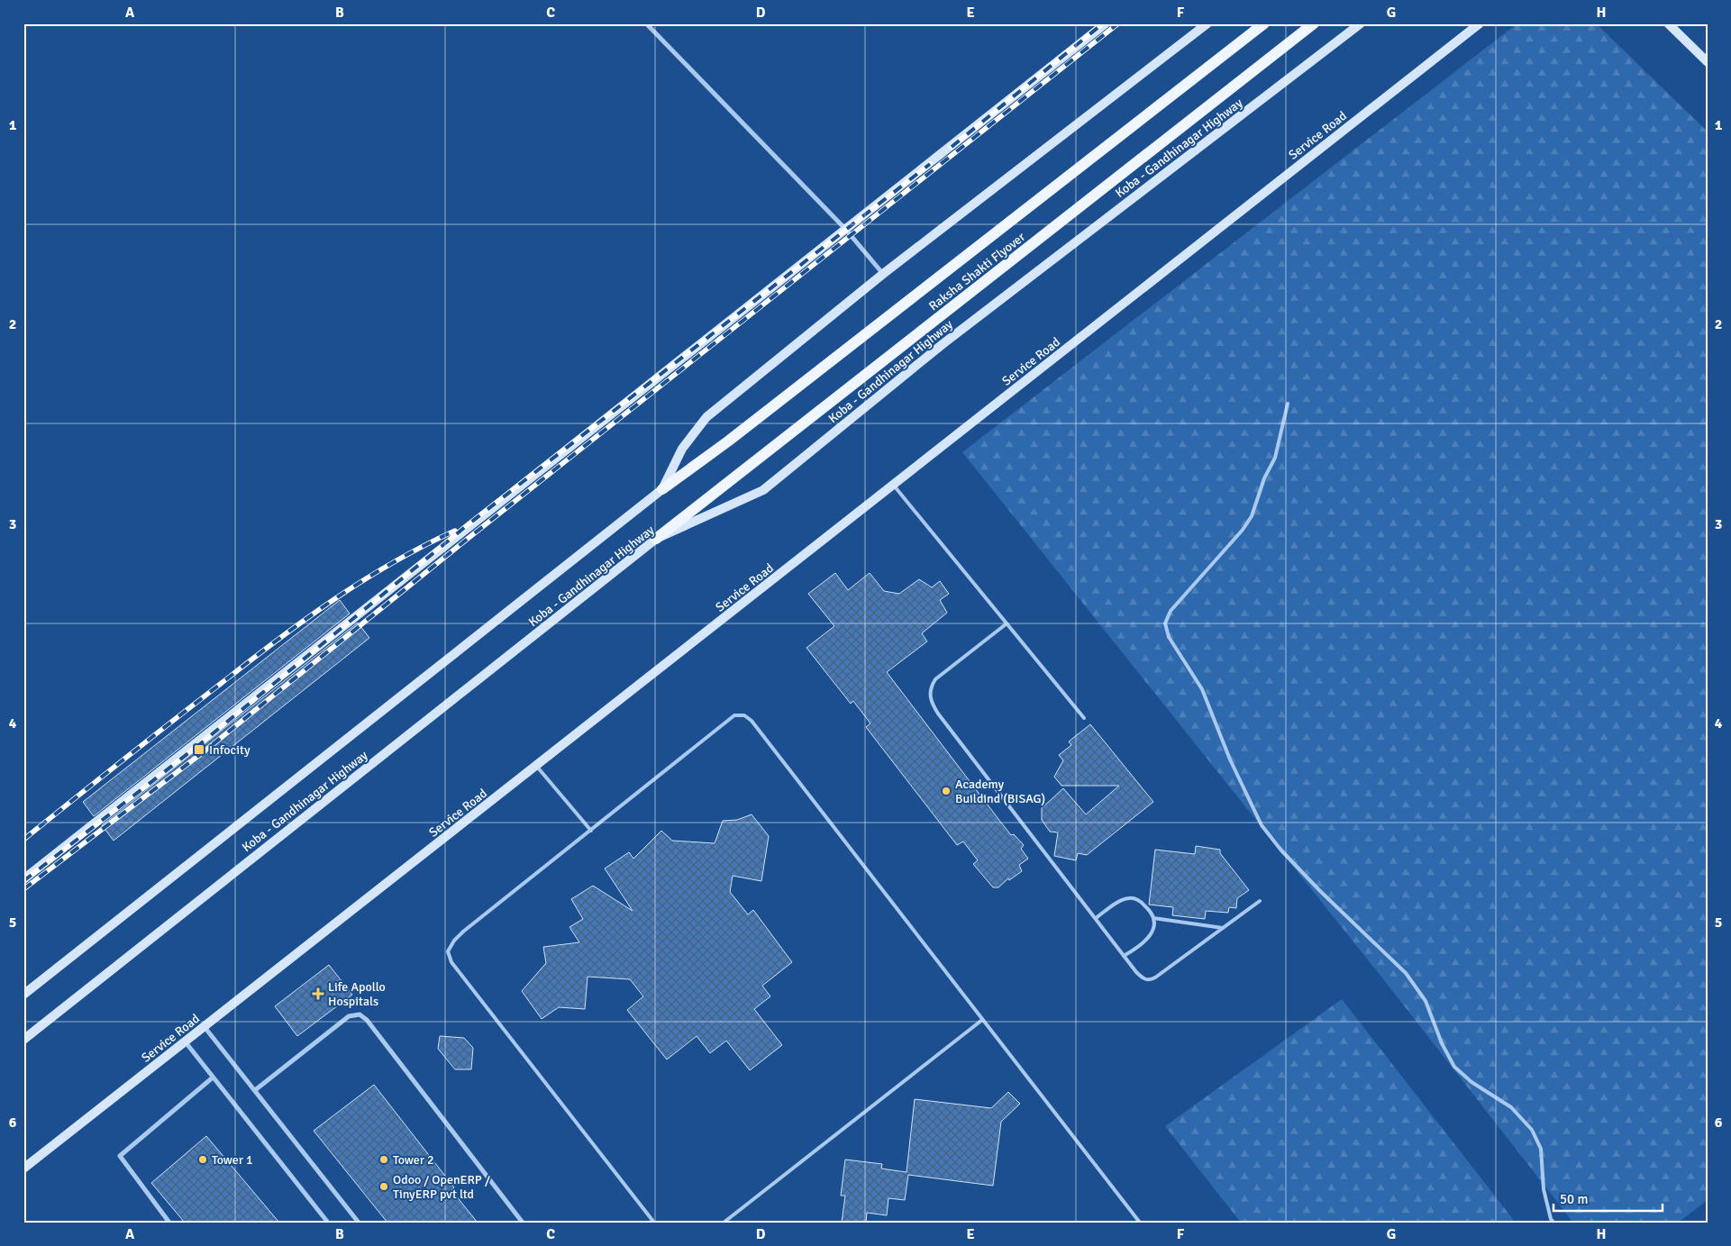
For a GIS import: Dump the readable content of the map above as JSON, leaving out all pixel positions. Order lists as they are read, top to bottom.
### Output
{
  "streets": {
    "main road": ["Service Road", "Koba - Gandhinagar Highway", "Raksha Shakti Flyover"]
  },
  "crossings": [
    ["Koba - Gandhinagar Highway", "Raksha Shakti Flyover"]
  ],
  "places": {
    "transit": ["Infocity"],
    "other": [
      "Academy Buildind (BISAG)",
      "Tower 1",
      "Tower 2",
      "Odoo / OpenERP / TinyERP pvt ltd"
    ],
    "health": ["Life Apollo Hospitals"]
  },
  "scale_bar": "50 m",
  "grid": {
    "columns": [
      "A",
      "B",
      "C",
      "D",
      "E",
      "F",
      "G",
      "H"
    ],
    "rows": [
      "1",
      "2",
      "3",
      "4",
      "5",
      "6"
    ]
  }
}
